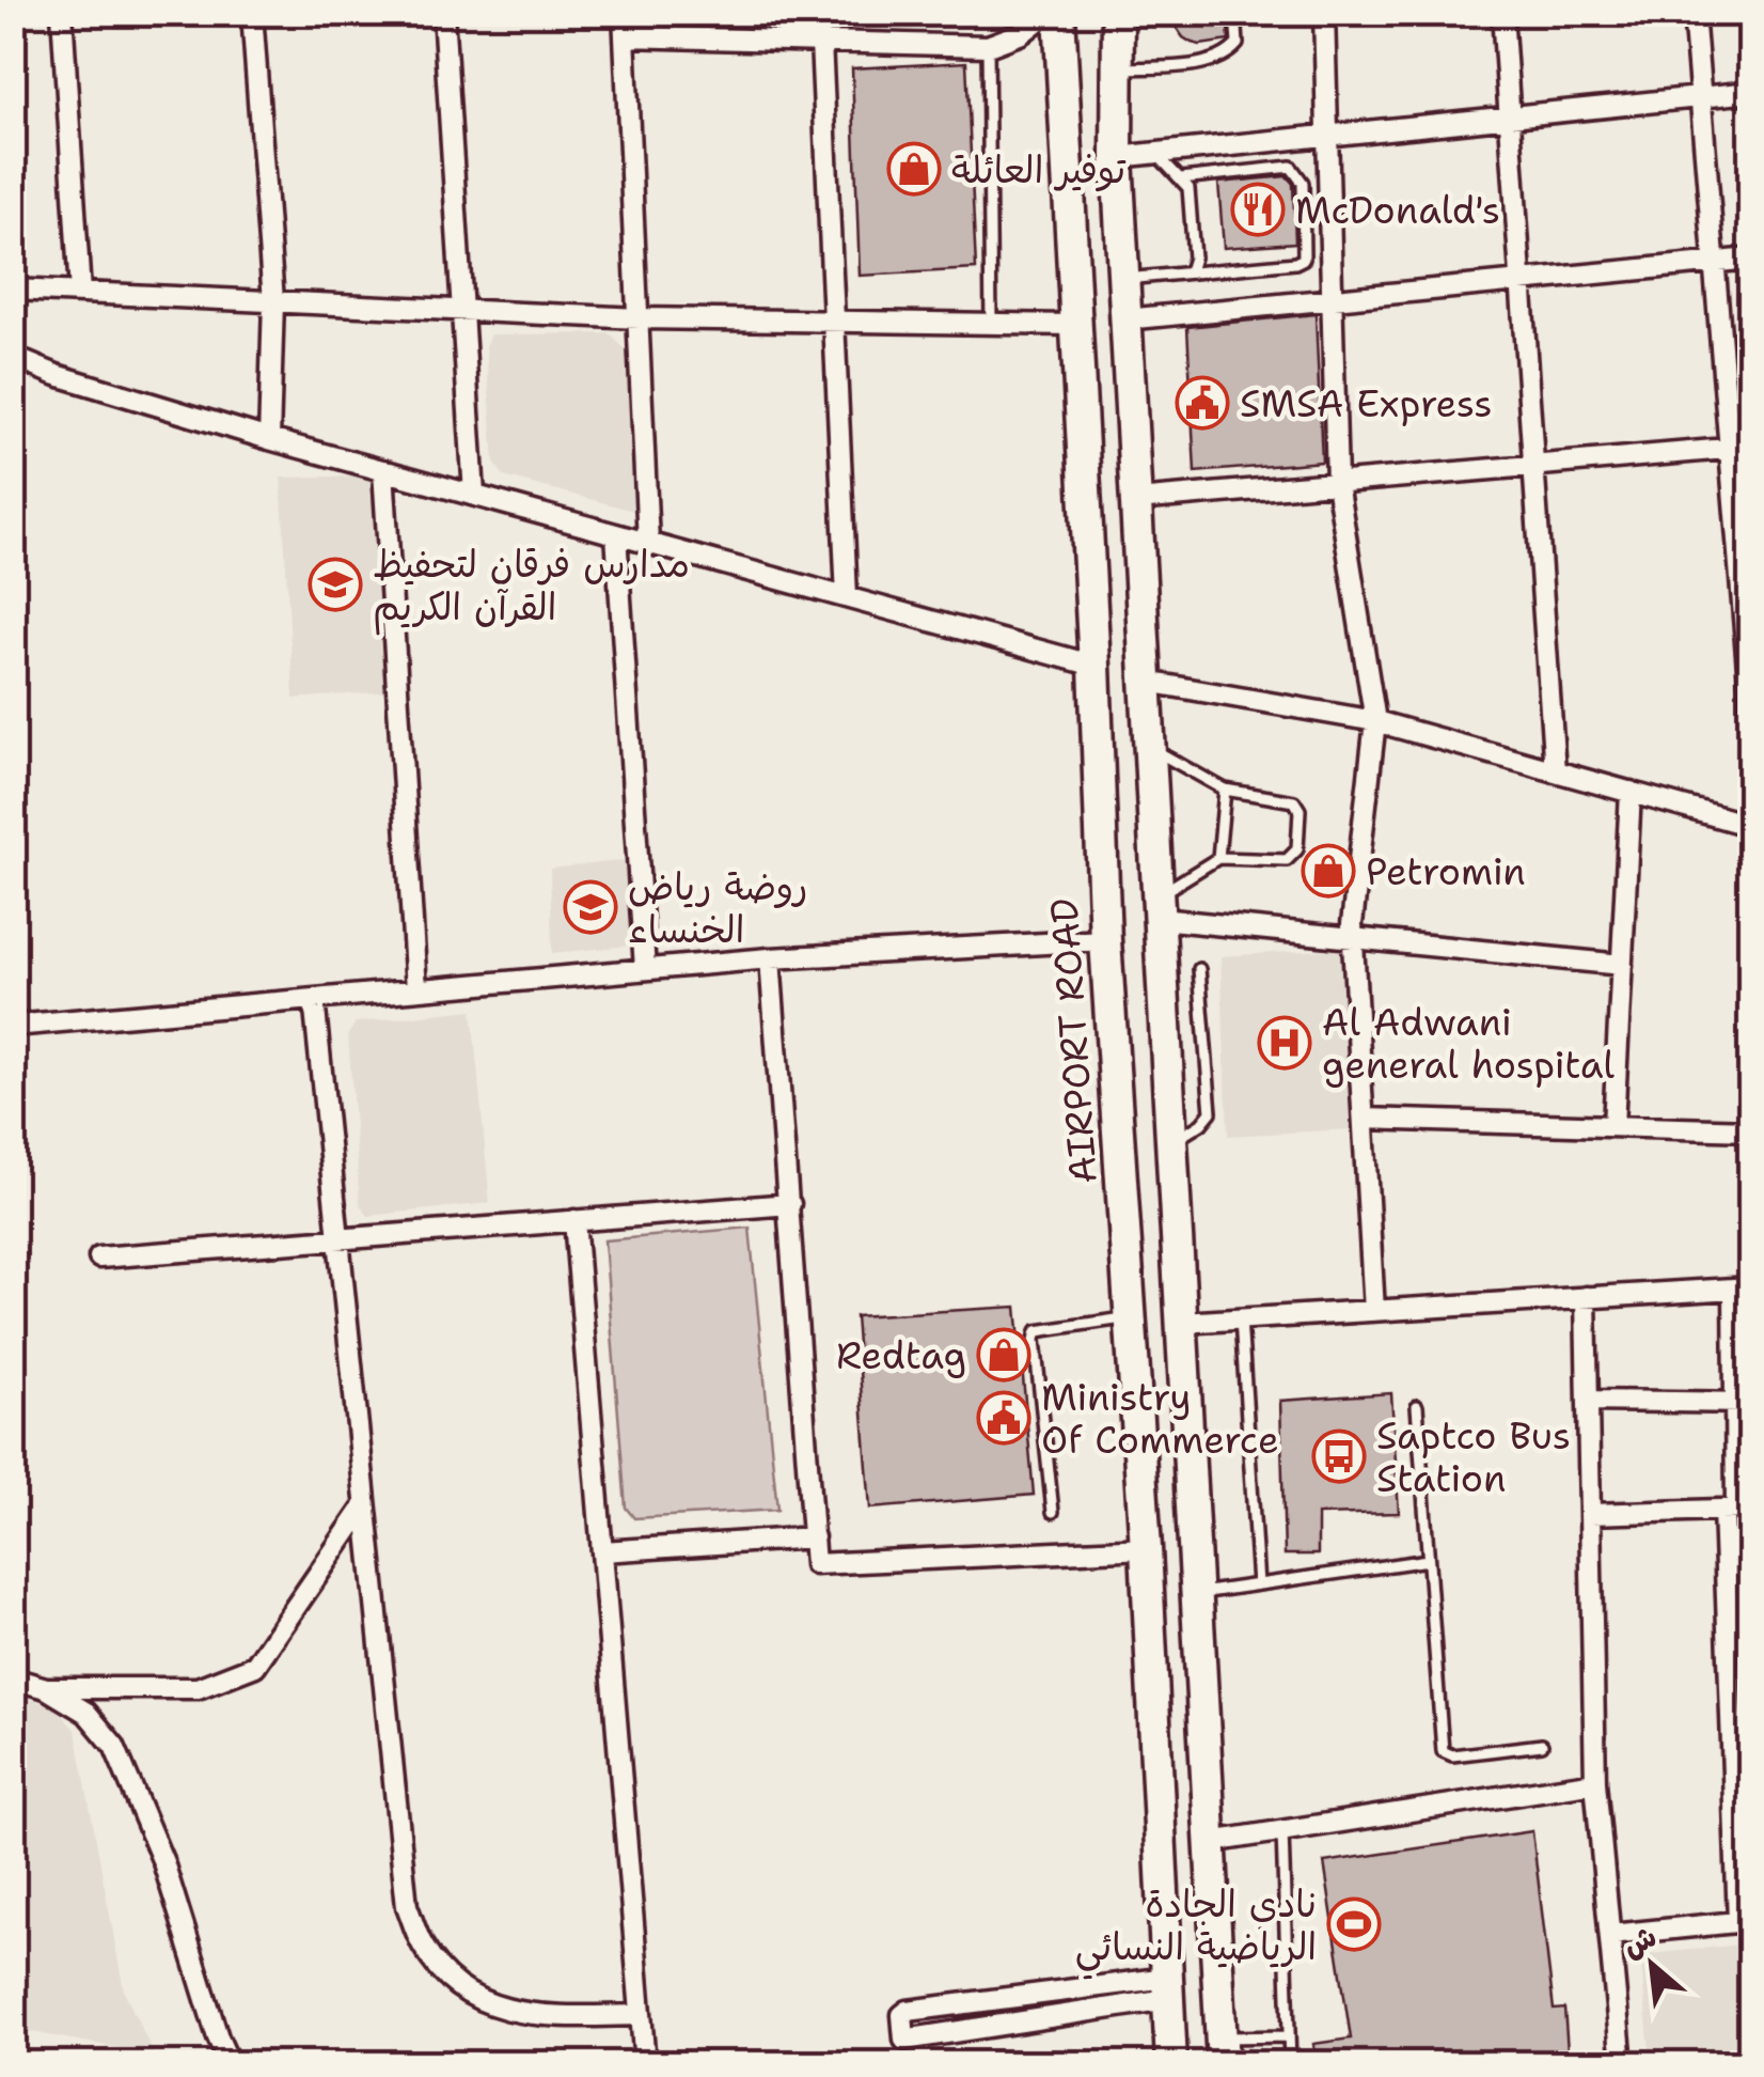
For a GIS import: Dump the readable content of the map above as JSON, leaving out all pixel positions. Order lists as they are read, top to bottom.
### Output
{
  "streets": {
    "main road": ["AIRPORT ROAD"]
  },
  "places": {
    "shop": ["توفير العائلة", "Petromin", "Redtag"],
    "restaurant": ["McDonald's"],
    "public building": ["SMSA Express", "Ministry Of Commerce"],
    "school or university": ["مدارس فرقان لتحفيظ القرآن الكريم", "روضة رياض الخنساء"],
    "hospital": ["Al Adwani general hospital"],
    "bus stop": ["Saptco Bus Station"],
    "sports": ["نادي الجادة الرياضية النسائي"]
  },
  "north": "top left"
}
